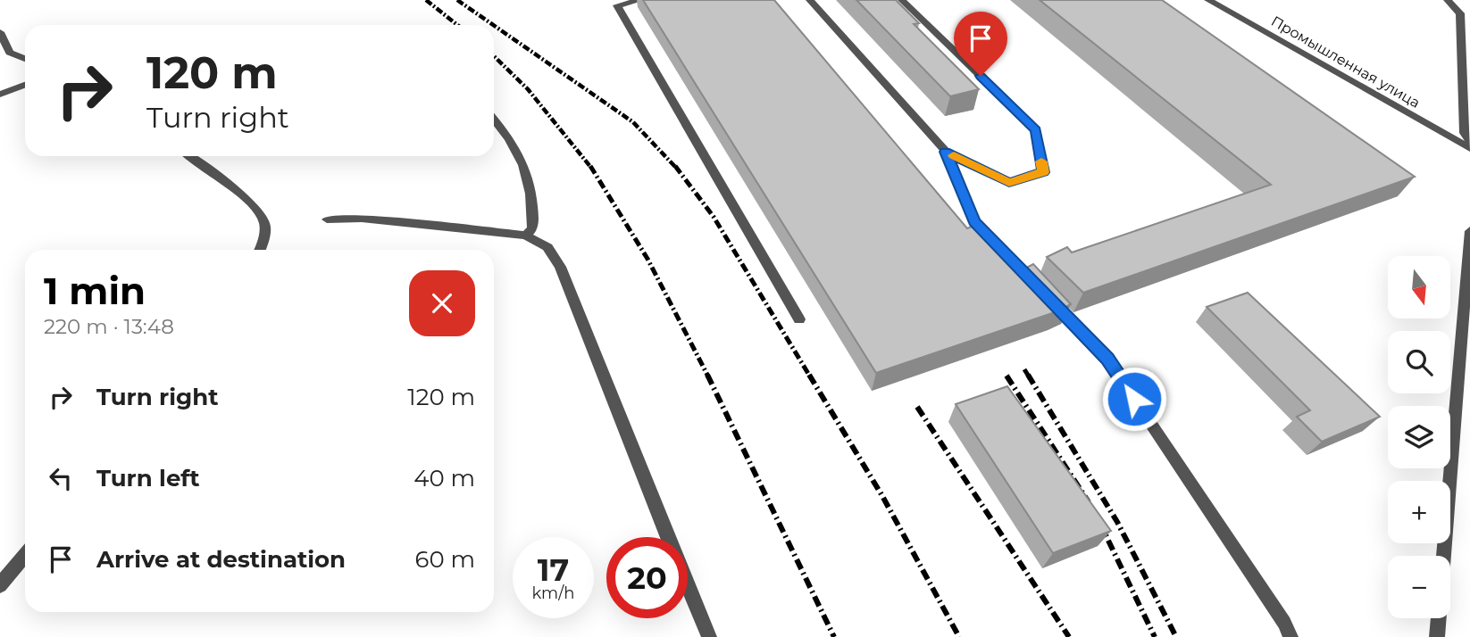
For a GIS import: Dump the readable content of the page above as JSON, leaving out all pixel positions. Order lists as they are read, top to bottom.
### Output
{
  "streets": {
    "street": ["Промышленная улица"]
  },
  "north": "bottom",
  "page": {
    "turn": ["120 m", "Turn right"],
    "heading": ["1 min", "220 m · 13:48"],
    "map_buttons": ["+", "−"],
    "list": [
      {
        "name": "Turn right",
        "value": "120 m"
      },
      {
        "name": "Turn left",
        "value": "40 m"
      },
      {
        "name": "Arrive at destination",
        "value": "60 m"
      }
    ],
    "speed": "17 km/h",
    "limit": "20"
  }
}
